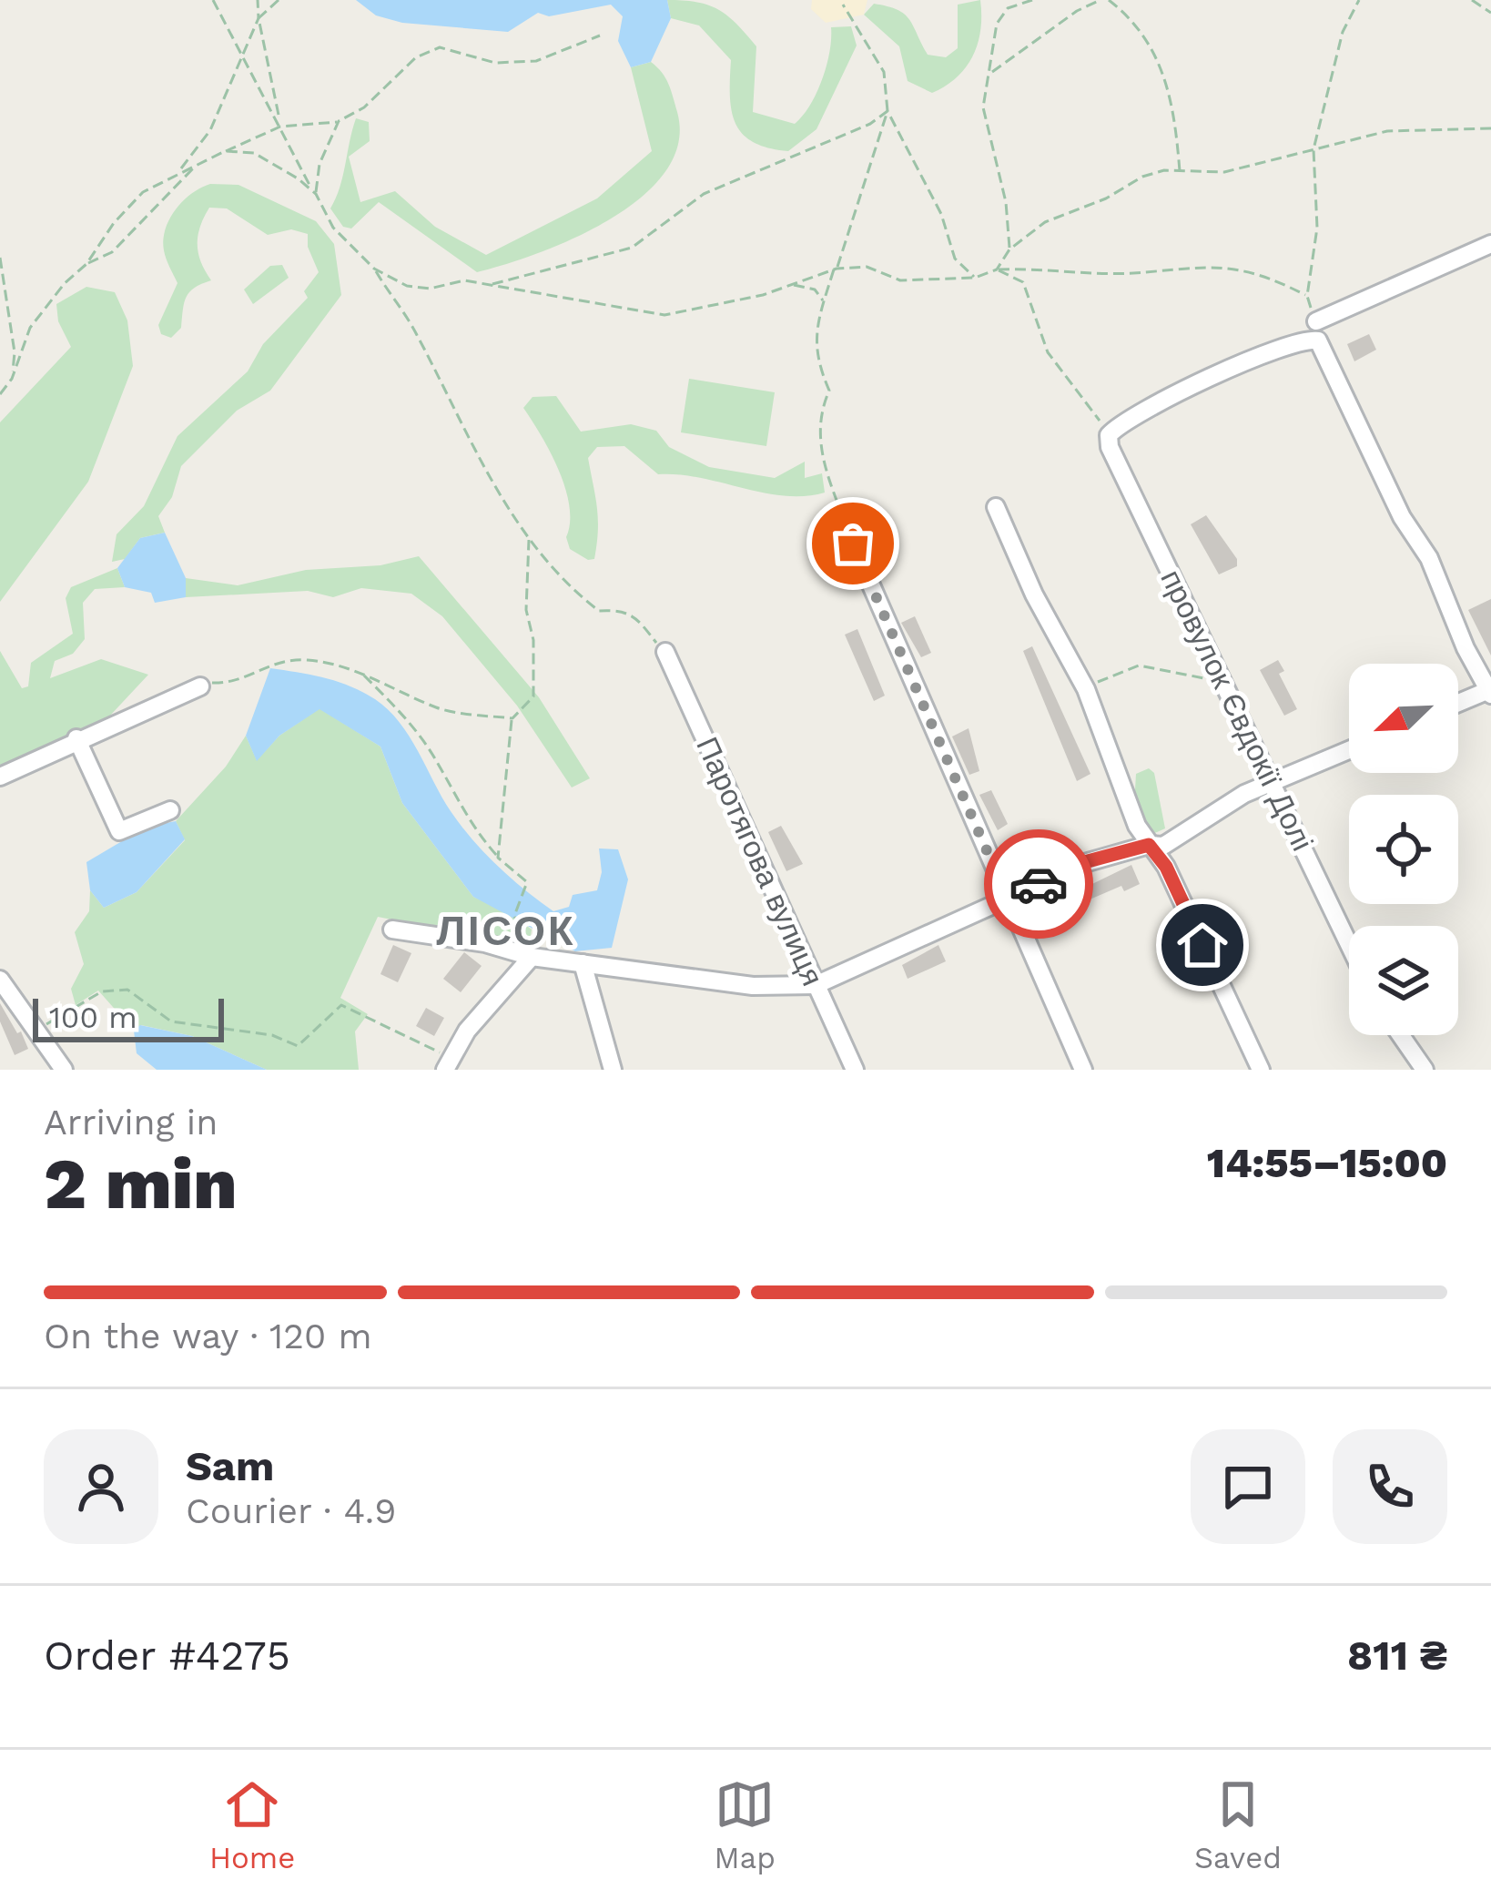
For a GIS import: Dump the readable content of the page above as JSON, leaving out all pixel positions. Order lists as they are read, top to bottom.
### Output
{
  "streets": {
    "street": ["провулок Євдокії Долі", "Паротягова вулиця"]
  },
  "districts": ["ЛІСОК"],
  "scale_bar": "100 m",
  "north": "bottom left",
  "page": {
    "scale": "100 m",
    "heading": ["2 min", "Arriving in", "14:55–15:00"],
    "panel": [
      "Sam",
      "Courier · 4.9",
      "Order #4275",
      "811 ₴"
    ],
    "bar": "On the way · 120 m",
    "tabs": ["Home", "Map", "Saved"]
  }
}
